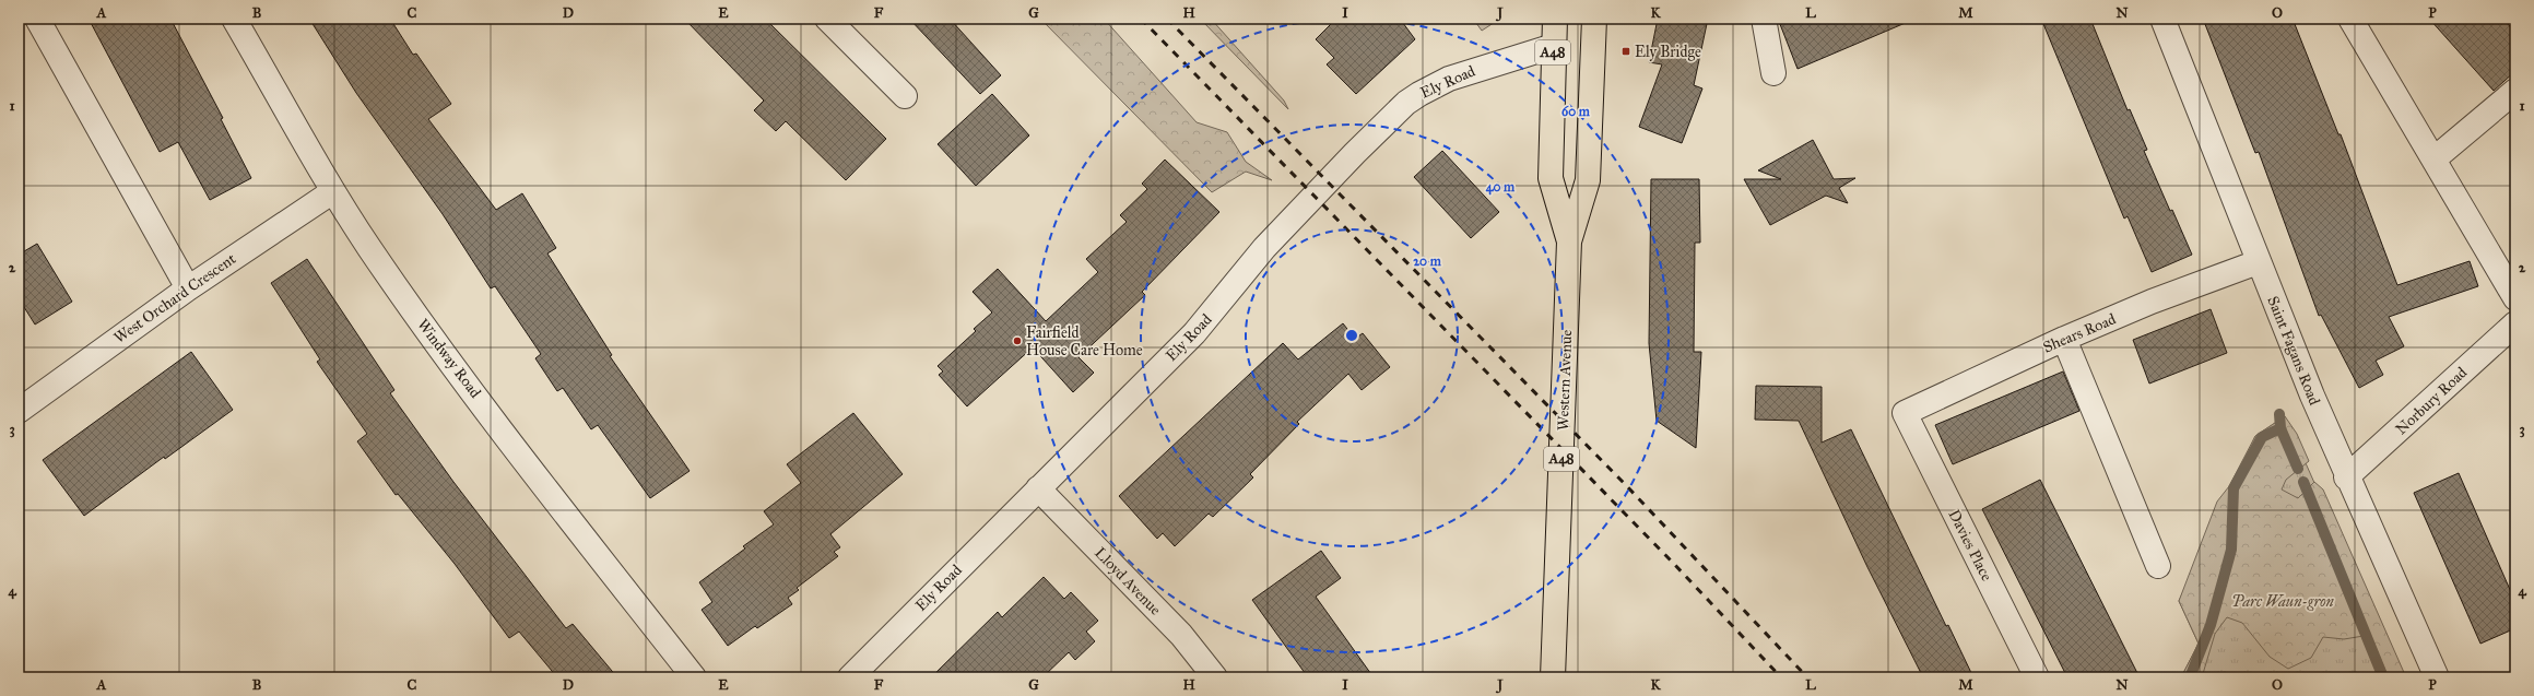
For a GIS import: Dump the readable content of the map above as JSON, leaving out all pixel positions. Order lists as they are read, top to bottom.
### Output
{
  "streets": {
    "highway": ["A48", "Western Avenue"],
    "street": [
      "Ely Road",
      "West Orchard Crescent",
      "Shears Road",
      "Saint Fagans Road",
      "Windway Road",
      "Norbury Road",
      "Davies Place",
      "Lloyd Avenue"
    ]
  },
  "crossings": [
    ["Ely Road", "Western Avenue"],
    ["Ely Road", "Lloyd Avenue"],
    ["West Orchard Crescent", "Windway Road"],
    ["Shears Road", "Saint Fagans Road"],
    ["Shears Road", "Davies Place"],
    ["Saint Fagans Road", "Norbury Road"]
  ],
  "parks": ["Parc Waun-gron"],
  "places": {
    "transit": ["Ely Bridge"],
    "other": ["Fairfield House Care Home"]
  },
  "grid": {
    "columns": [
      "A",
      "B",
      "C",
      "D",
      "E",
      "F",
      "G",
      "H",
      "I",
      "J",
      "K",
      "L",
      "M",
      "N",
      "O",
      "P"
    ],
    "rows": [
      "1",
      "2",
      "3",
      "4"
    ]
  },
  "rings": ["60 m", "40 m", "20 m"]
}
